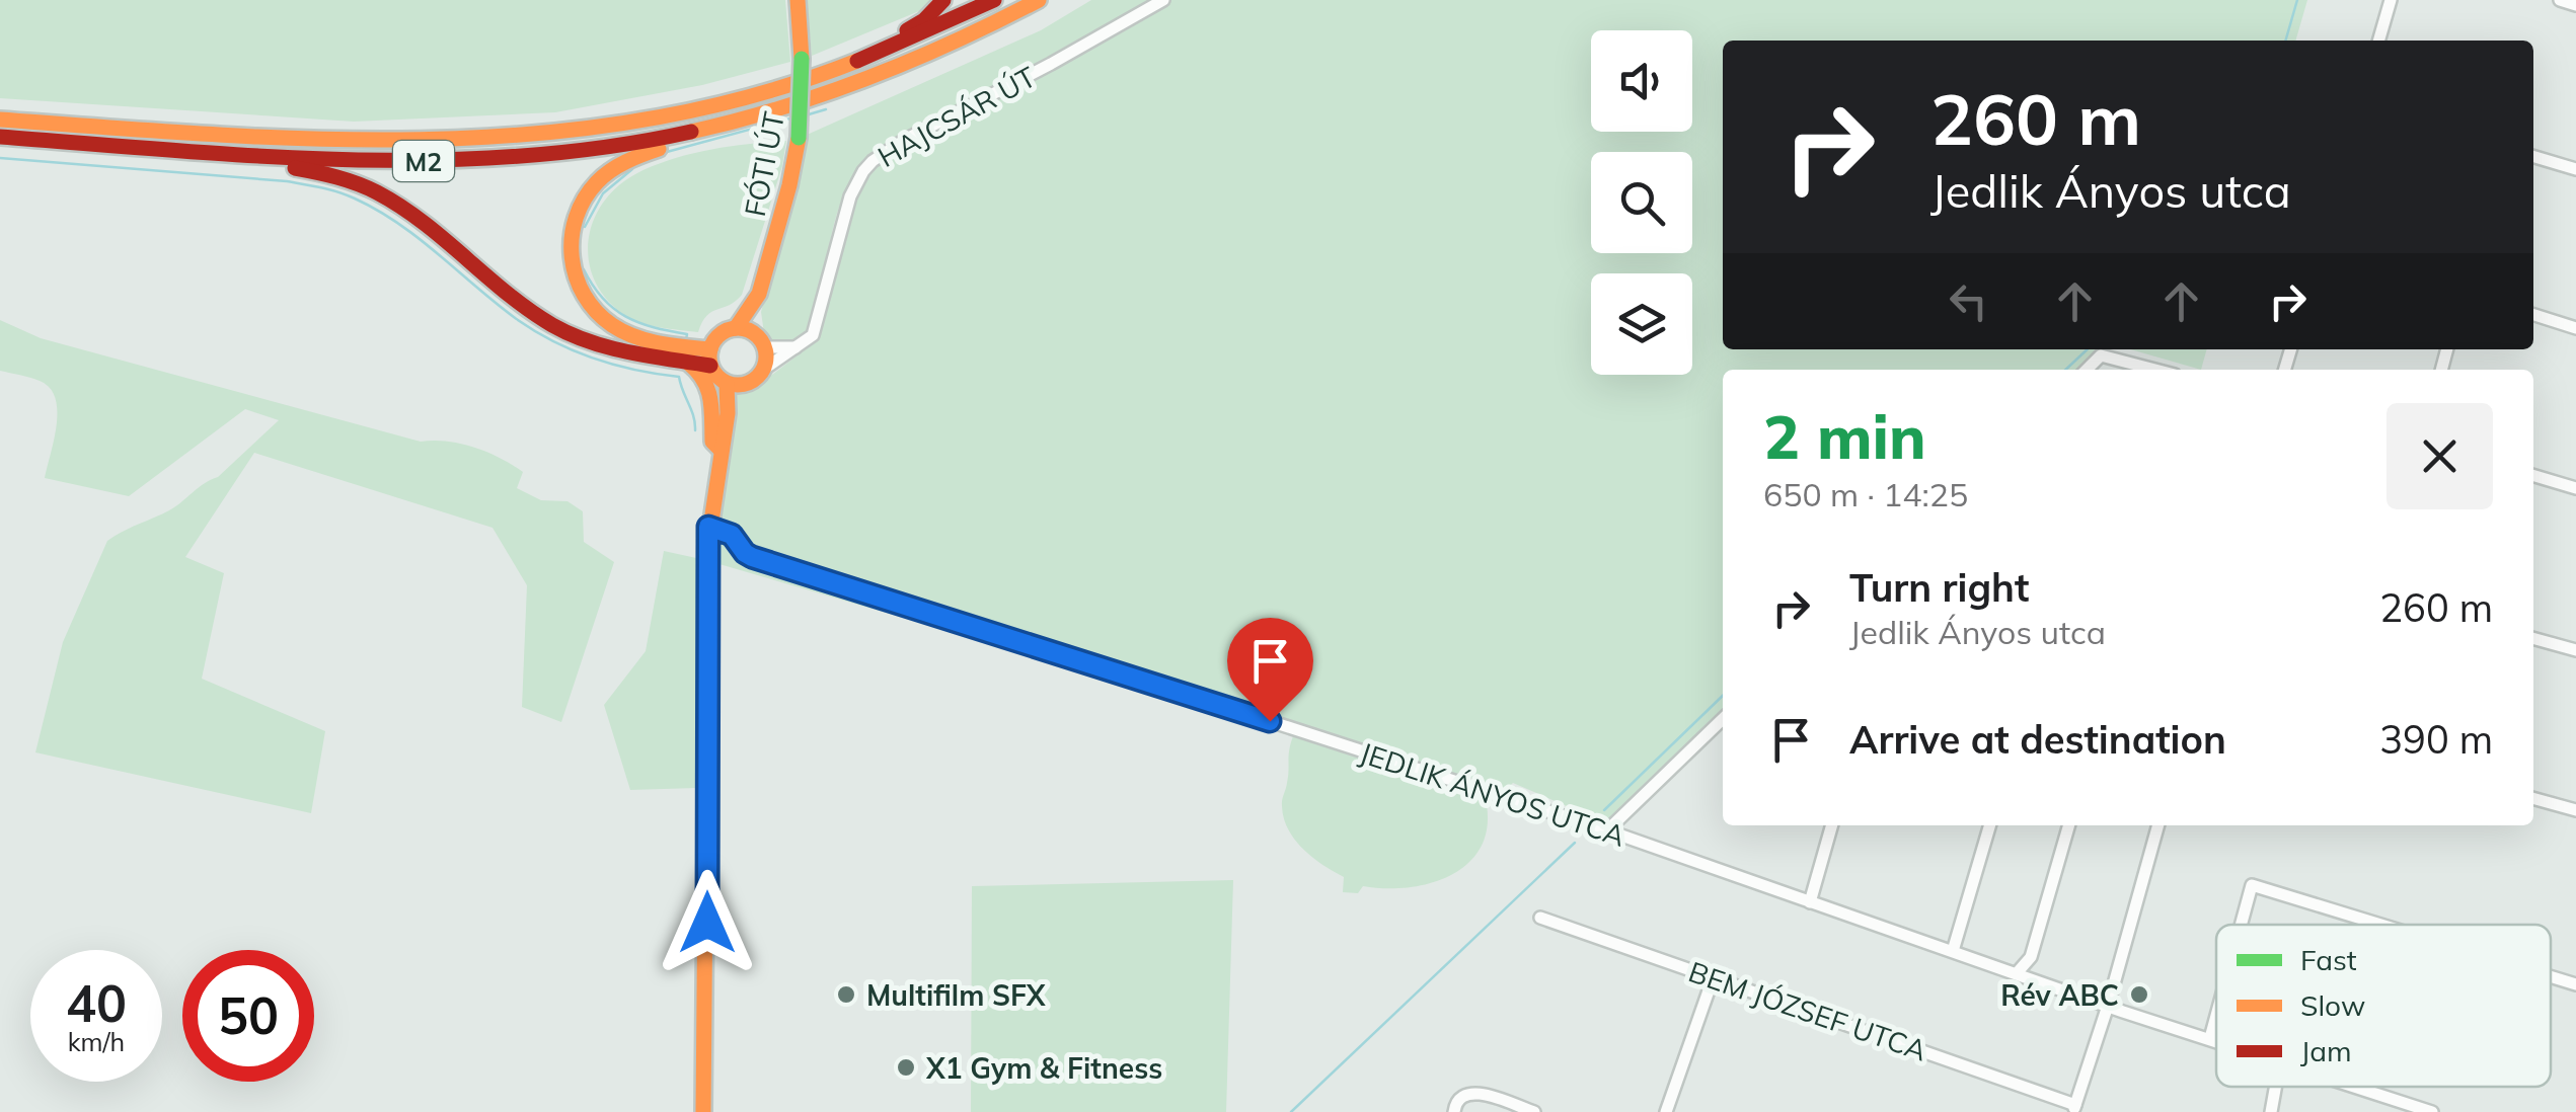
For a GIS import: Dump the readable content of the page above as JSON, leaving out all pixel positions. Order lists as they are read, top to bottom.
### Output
{
  "streets": {
    "main road": ["M2", "FÓTI ÚT"],
    "street": ["HAJCSÁR ÚT", "JEDLIK ÁNYOS UTCA", "BEM JÓZSEF UTCA"]
  },
  "crossings": [
    ["HAJCSÁR ÚT", "FÓTI ÚT"]
  ],
  "places": ["Multifilm SFX", "Rév ABC", "X1 Gym & Fitness"],
  "legend": ["Fast", "Slow", "Jam"],
  "page": {
    "turn": ["260 m", "Jedlik Ányos utca"],
    "heading": ["2 min", "650 m · 14:25"],
    "list": [
      {
        "name": "Turn right",
        "note": "Jedlik Ányos utca",
        "value": "260 m"
      },
      {
        "name": "Arrive at destination",
        "value": "390 m"
      }
    ],
    "speed": "40 km/h",
    "limit": "50"
  }
}
